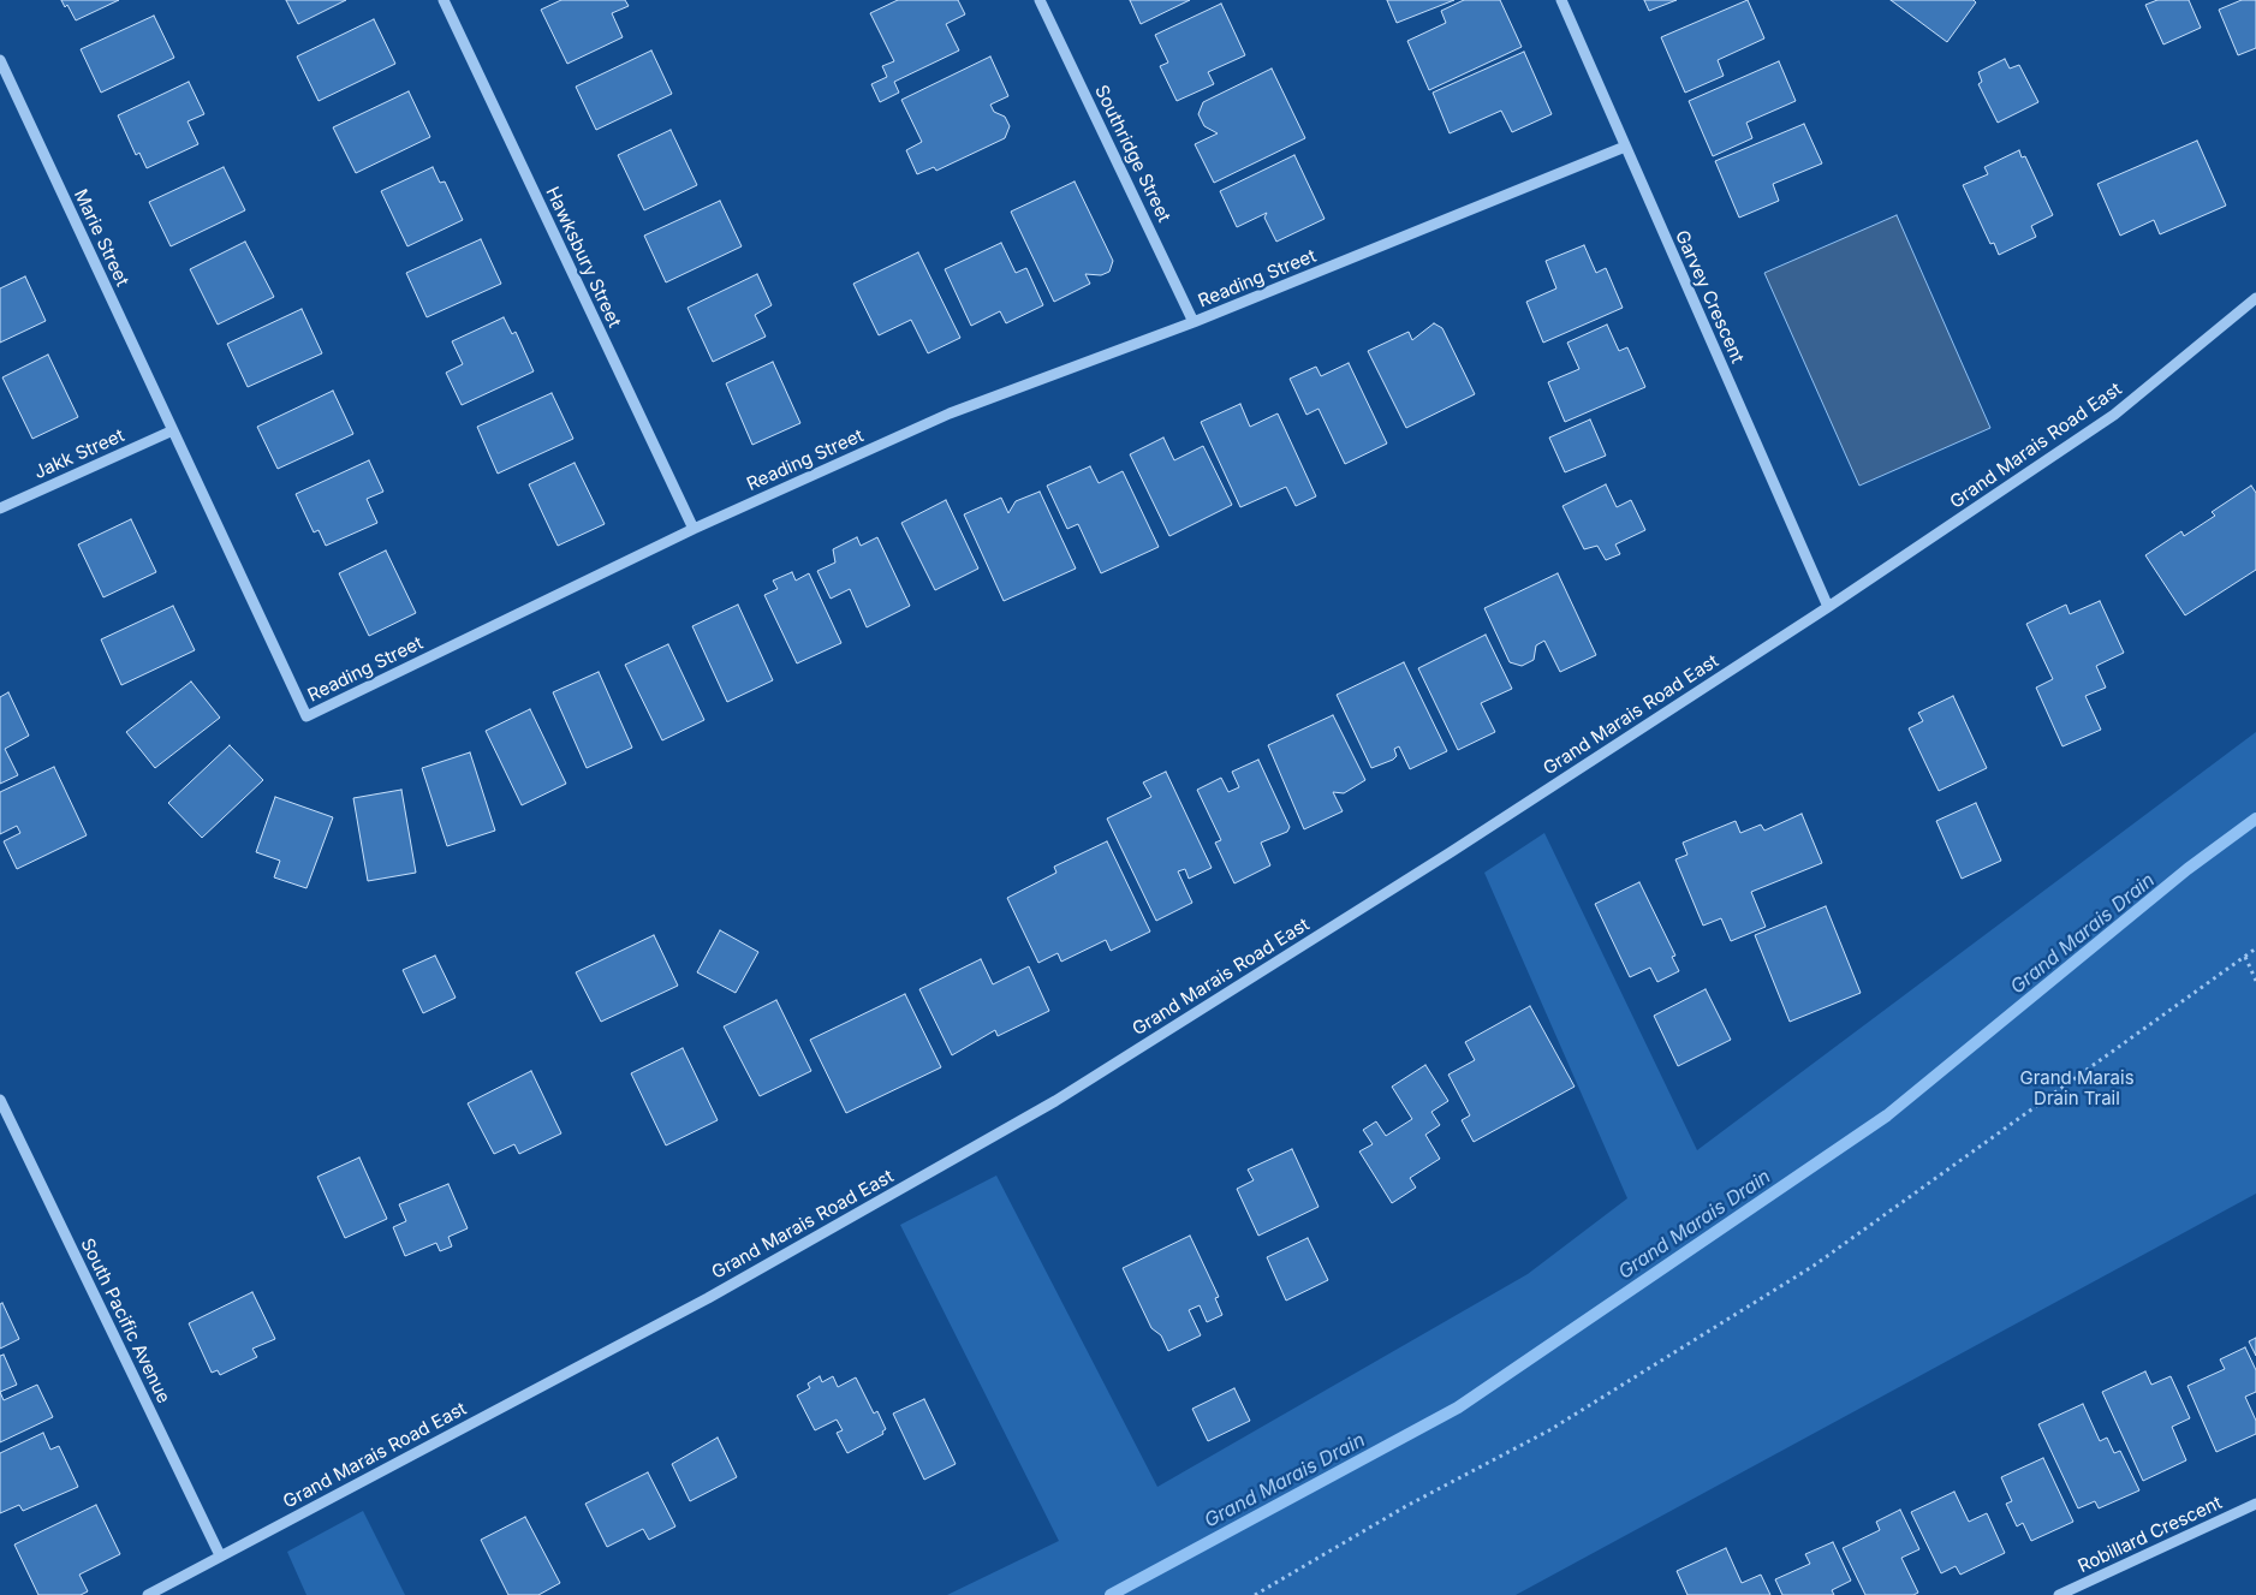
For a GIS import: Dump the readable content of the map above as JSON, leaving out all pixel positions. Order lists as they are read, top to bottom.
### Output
{
  "streets": {
    "street": [
      "Southridge Street",
      "Marie Street",
      "Hawksbury Street",
      "Reading Street",
      "Garvey Crescent",
      "Grand Marais Road East",
      "Jakk Street",
      "South Pacific Avenue",
      "Robillard Crescent"
    ]
  },
  "crossings": [
    ["Southridge Street", "Reading Street"],
    ["Marie Street", "Reading Street"],
    ["Marie Street", "Jakk Street"],
    ["Hawksbury Street", "Reading Street"],
    ["Reading Street", "Garvey Crescent"],
    ["Reading Street", "Jakk Street"],
    ["Garvey Crescent", "Grand Marais Road East"],
    ["Grand Marais Road East", "South Pacific Avenue"]
  ],
  "water": ["Grand Marais Drain"],
  "parks": ["Grand Marais Drain Trail"]
}
